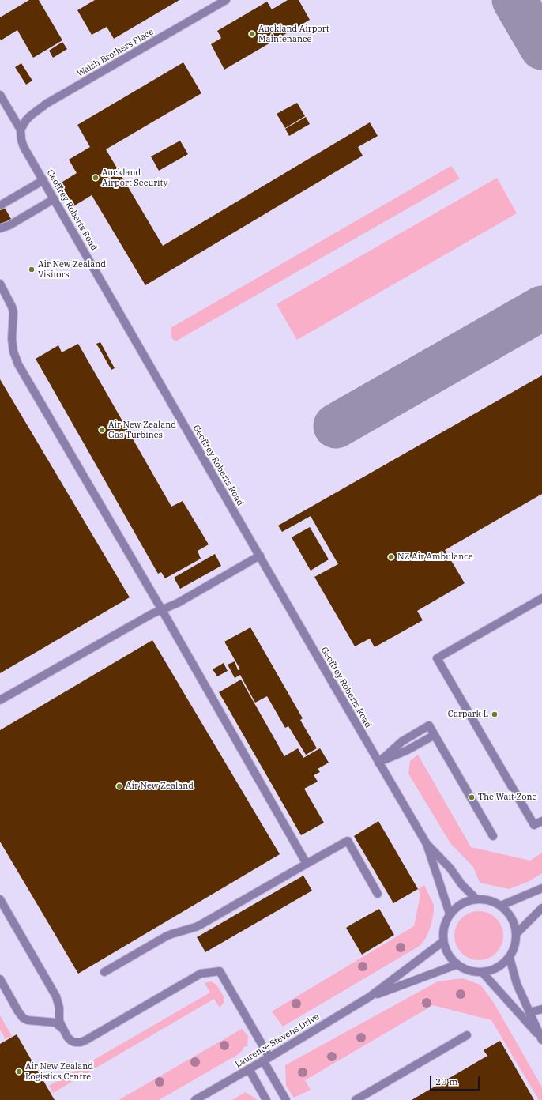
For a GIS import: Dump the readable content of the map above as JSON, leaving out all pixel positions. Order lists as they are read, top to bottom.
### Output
{
  "streets": {
    "street": ["Walsh Brothers Place", "Geoffrey Roberts Road", "Laurence Stevens Drive"]
  },
  "crossings": [
    ["Walsh Brothers Place", "Geoffrey Roberts Road"],
    ["Geoffrey Roberts Road", "Laurence Stevens Drive"]
  ],
  "places": [
    "Auckland Airport Maintenance",
    "Auckland Airport Security",
    "Air New Zealand Visitors",
    "Air New Zealand Gas Turbines",
    "NZ Air Ambulance",
    "Carpark L",
    "Air New Zealand",
    "The Wait Zone",
    "Air New Zealand Logistics Centre"
  ],
  "scale_bar": "20 m"
}
